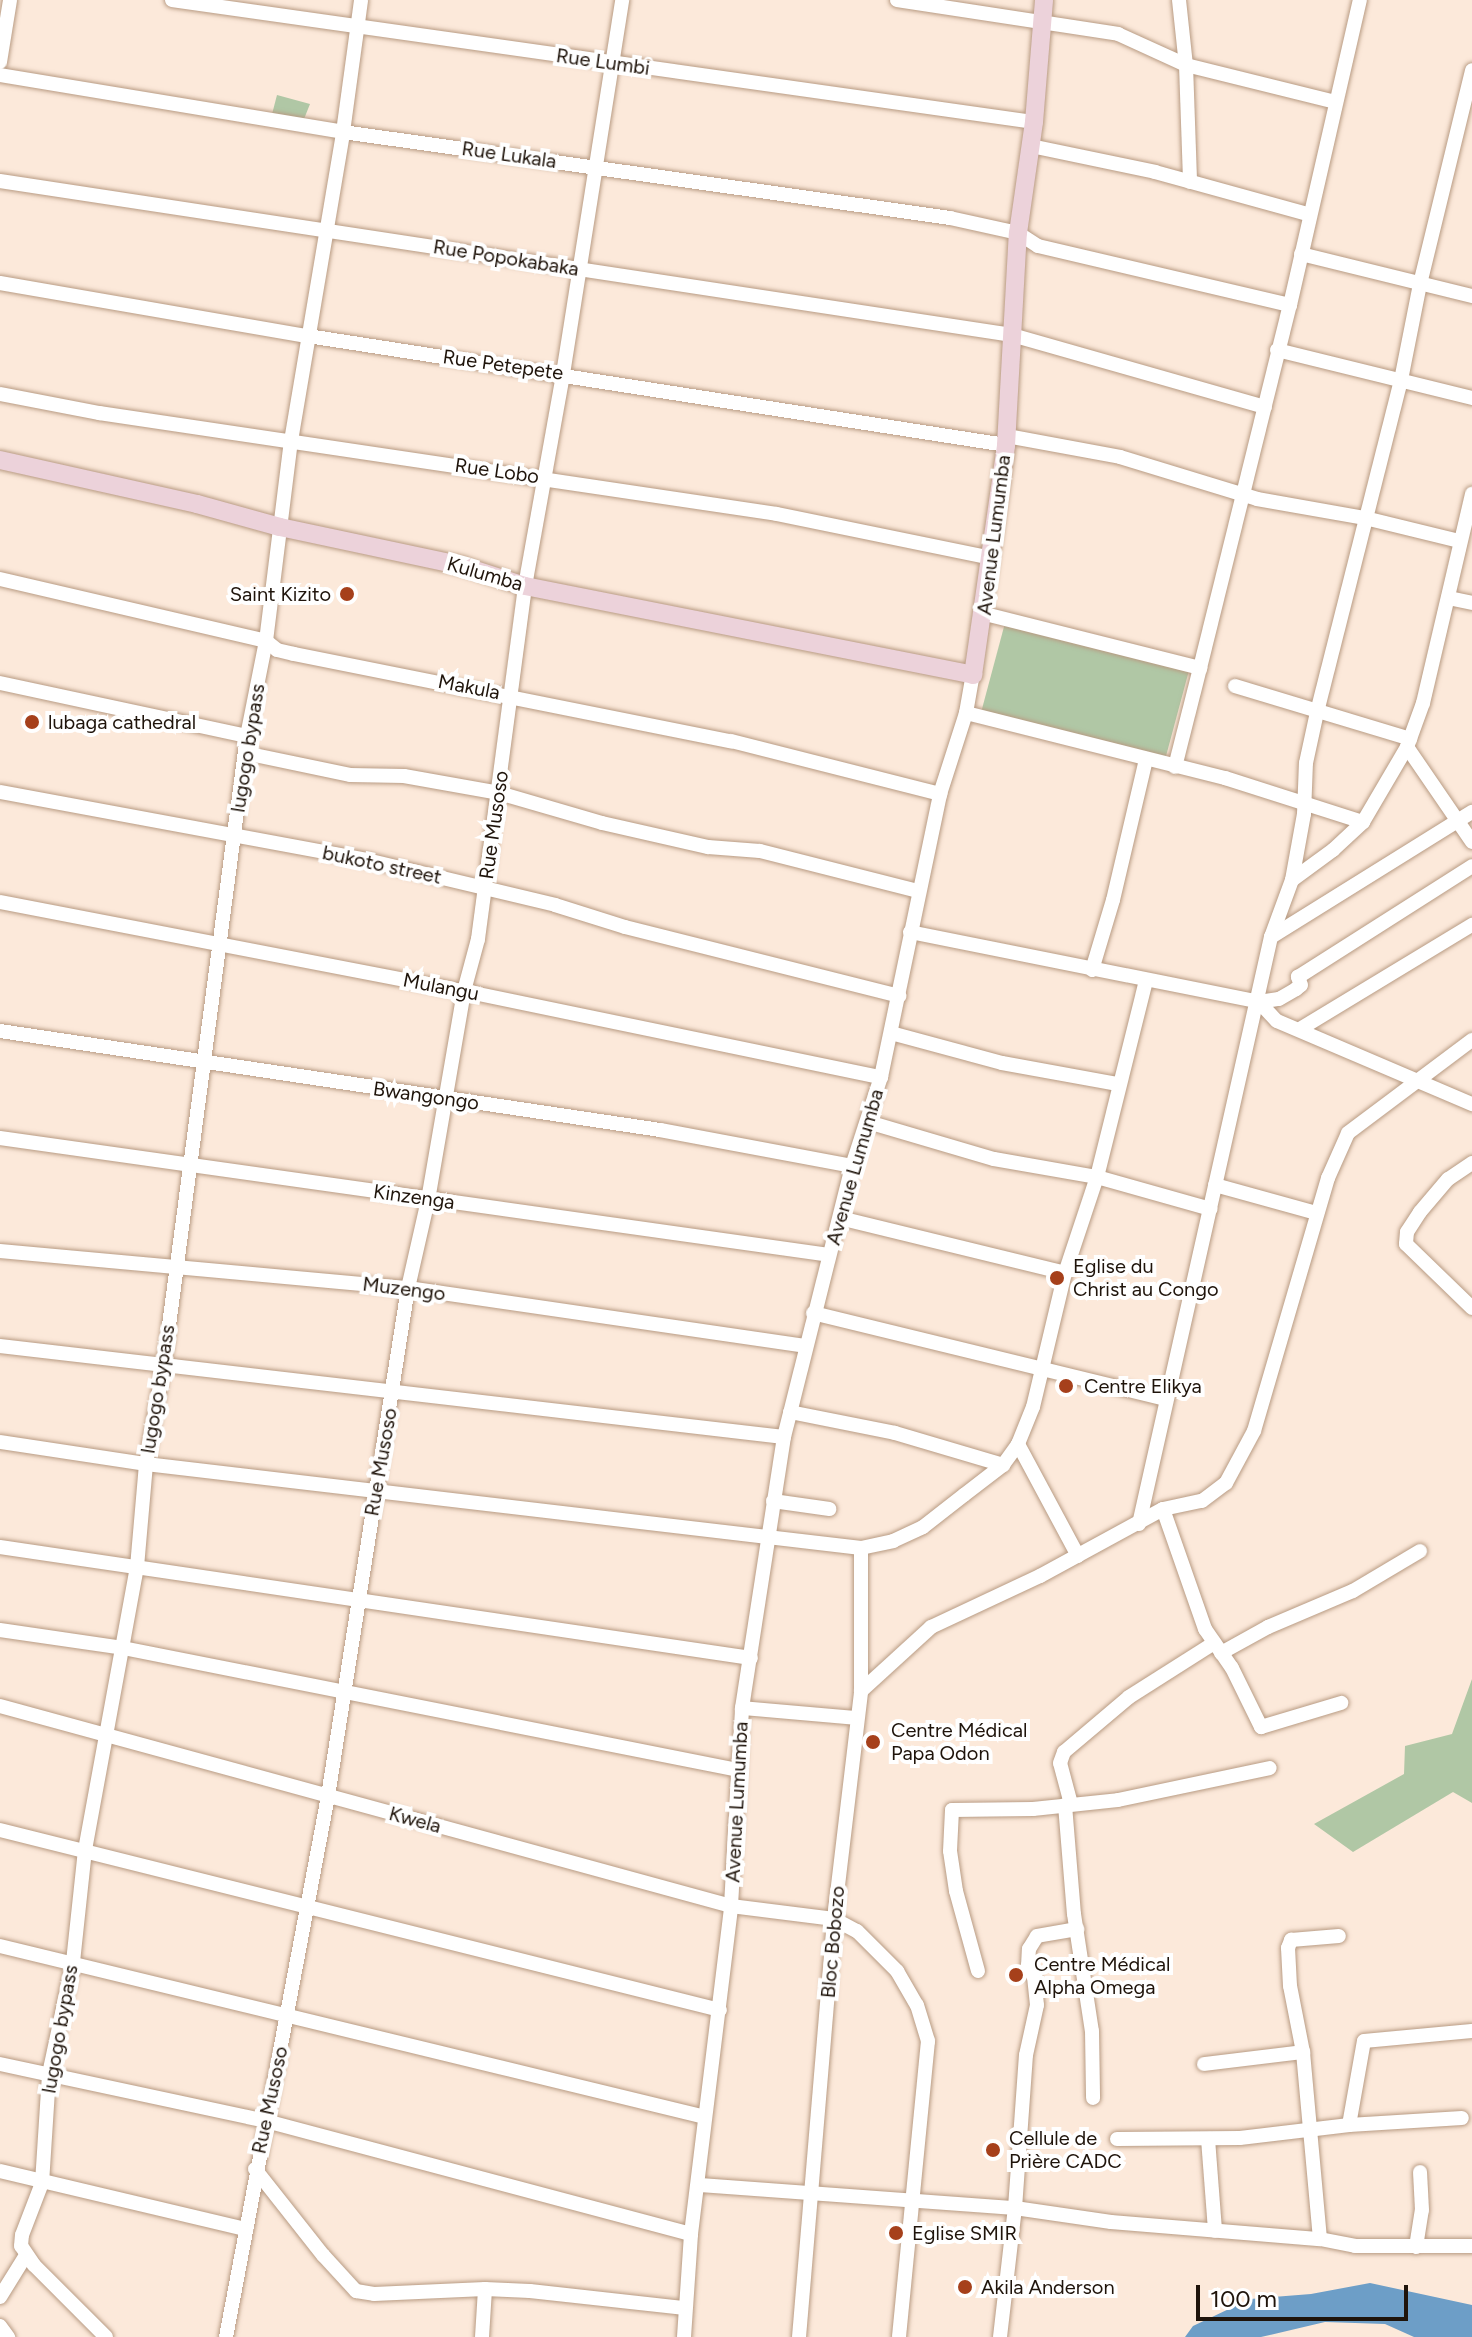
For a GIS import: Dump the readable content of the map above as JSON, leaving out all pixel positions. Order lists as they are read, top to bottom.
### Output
{
  "streets": {
    "street": [
      "Rue Lumbi",
      "Rue Lukala",
      "Rue Popokabaka",
      "Rue Petepete",
      "Rue Lobo",
      "Avenue Lumumba",
      "Kulumba",
      "Makula",
      "lugogo bypass",
      "Rue Musoso",
      "bukoto street",
      "Mulangu",
      "Bwangongo",
      "Kinzenga",
      "Muzengo",
      "Kwela",
      "Bloc Bobozo"
    ]
  },
  "crossings": [
    ["Rue Lumbi", "Avenue Lumumba"],
    ["Rue Lumbi", "lugogo bypass"],
    ["Rue Lumbi", "Rue Musoso"],
    ["Rue Lukala", "Avenue Lumumba"],
    ["Rue Lukala", "lugogo bypass"],
    ["Rue Lukala", "Rue Musoso"],
    ["Rue Popokabaka", "Avenue Lumumba"],
    ["Rue Popokabaka", "lugogo bypass"],
    ["Rue Popokabaka", "Rue Musoso"],
    ["Rue Petepete", "Avenue Lumumba"],
    ["Rue Petepete", "lugogo bypass"],
    ["Rue Petepete", "Rue Musoso"],
    ["Rue Lobo", "Avenue Lumumba"],
    ["Rue Lobo", "lugogo bypass"],
    ["Rue Lobo", "Rue Musoso"],
    ["Avenue Lumumba", "Kulumba"],
    ["Avenue Lumumba", "Makula"],
    ["Avenue Lumumba", "bukoto street"],
    ["Avenue Lumumba", "Mulangu"],
    ["Avenue Lumumba", "Bwangongo"],
    ["Avenue Lumumba", "Kinzenga"],
    ["Avenue Lumumba", "Muzengo"],
    ["Avenue Lumumba", "Kwela"],
    ["Kulumba", "lugogo bypass"],
    ["Kulumba", "Rue Musoso"],
    ["Makula", "lugogo bypass"],
    ["Makula", "Rue Musoso"],
    ["lugogo bypass", "bukoto street"],
    ["lugogo bypass", "Mulangu"],
    ["lugogo bypass", "Bwangongo"],
    ["lugogo bypass", "Kinzenga"],
    ["lugogo bypass", "Muzengo"],
    ["lugogo bypass", "Kwela"],
    ["Rue Musoso", "bukoto street"],
    ["Rue Musoso", "Mulangu"],
    ["Rue Musoso", "Bwangongo"],
    ["Rue Musoso", "Kinzenga"],
    ["Rue Musoso", "Muzengo"],
    ["Rue Musoso", "Kwela"],
    ["Kwela", "Bloc Bobozo"]
  ],
  "places": [
    "Saint Kizito",
    "lubaga cathedral",
    "Eglise du Christ au Congo",
    "Centre Elikya",
    "Centre Médical Papa Odon",
    "Centre Médical Alpha Omega",
    "Cellule de Prière CADC",
    "Eglise SMIR",
    "Akila Anderson"
  ],
  "scale_bar": "100 m"
}
